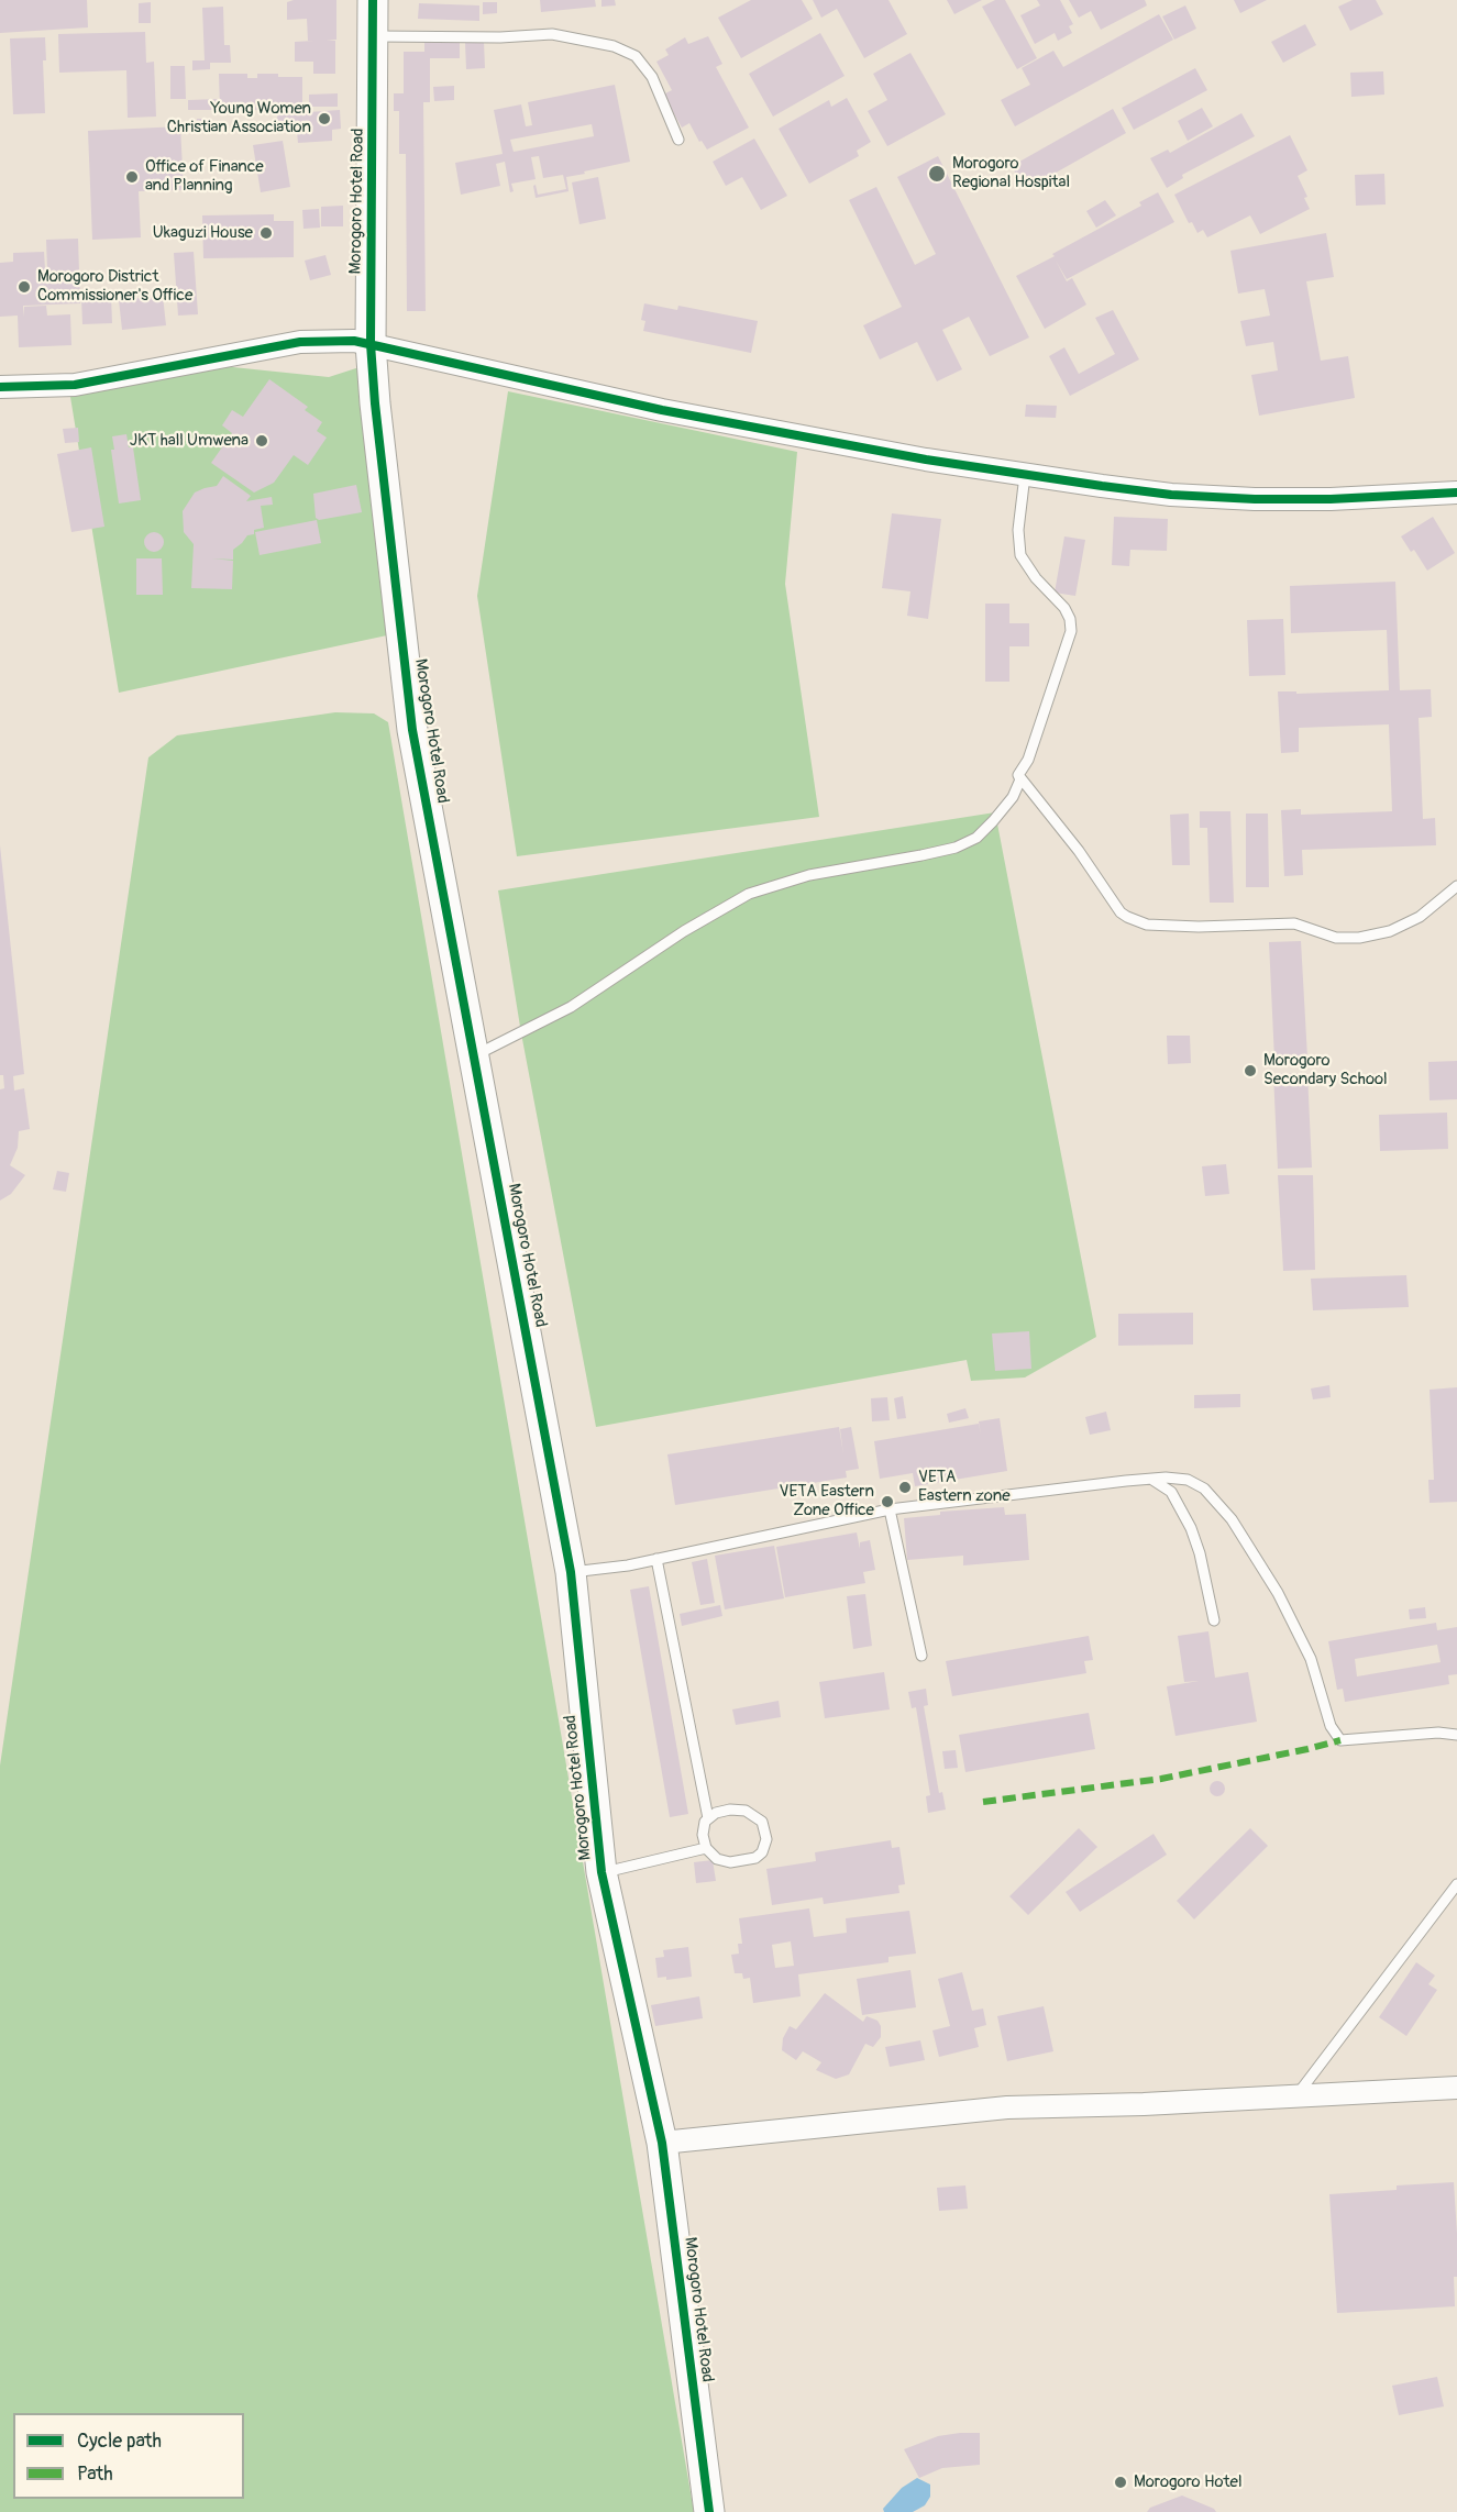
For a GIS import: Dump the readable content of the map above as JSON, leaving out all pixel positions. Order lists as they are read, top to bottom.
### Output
{
  "streets": {
    "street": ["Morogoro Hotel Road"]
  },
  "places": [
    "Young Women Christian Association",
    "Morogoro Regional Hospital",
    "Office of Finance and Planning",
    "Ukaguzi House",
    "Morogoro District Commissioner's Office",
    "JKT hall Umwena",
    "Morogoro Secondary School",
    "VETA Eastern zone",
    "VETA Eastern Zone Office",
    "Morogoro Hotel"
  ],
  "legend": ["Cycle path", "Path"]
}
